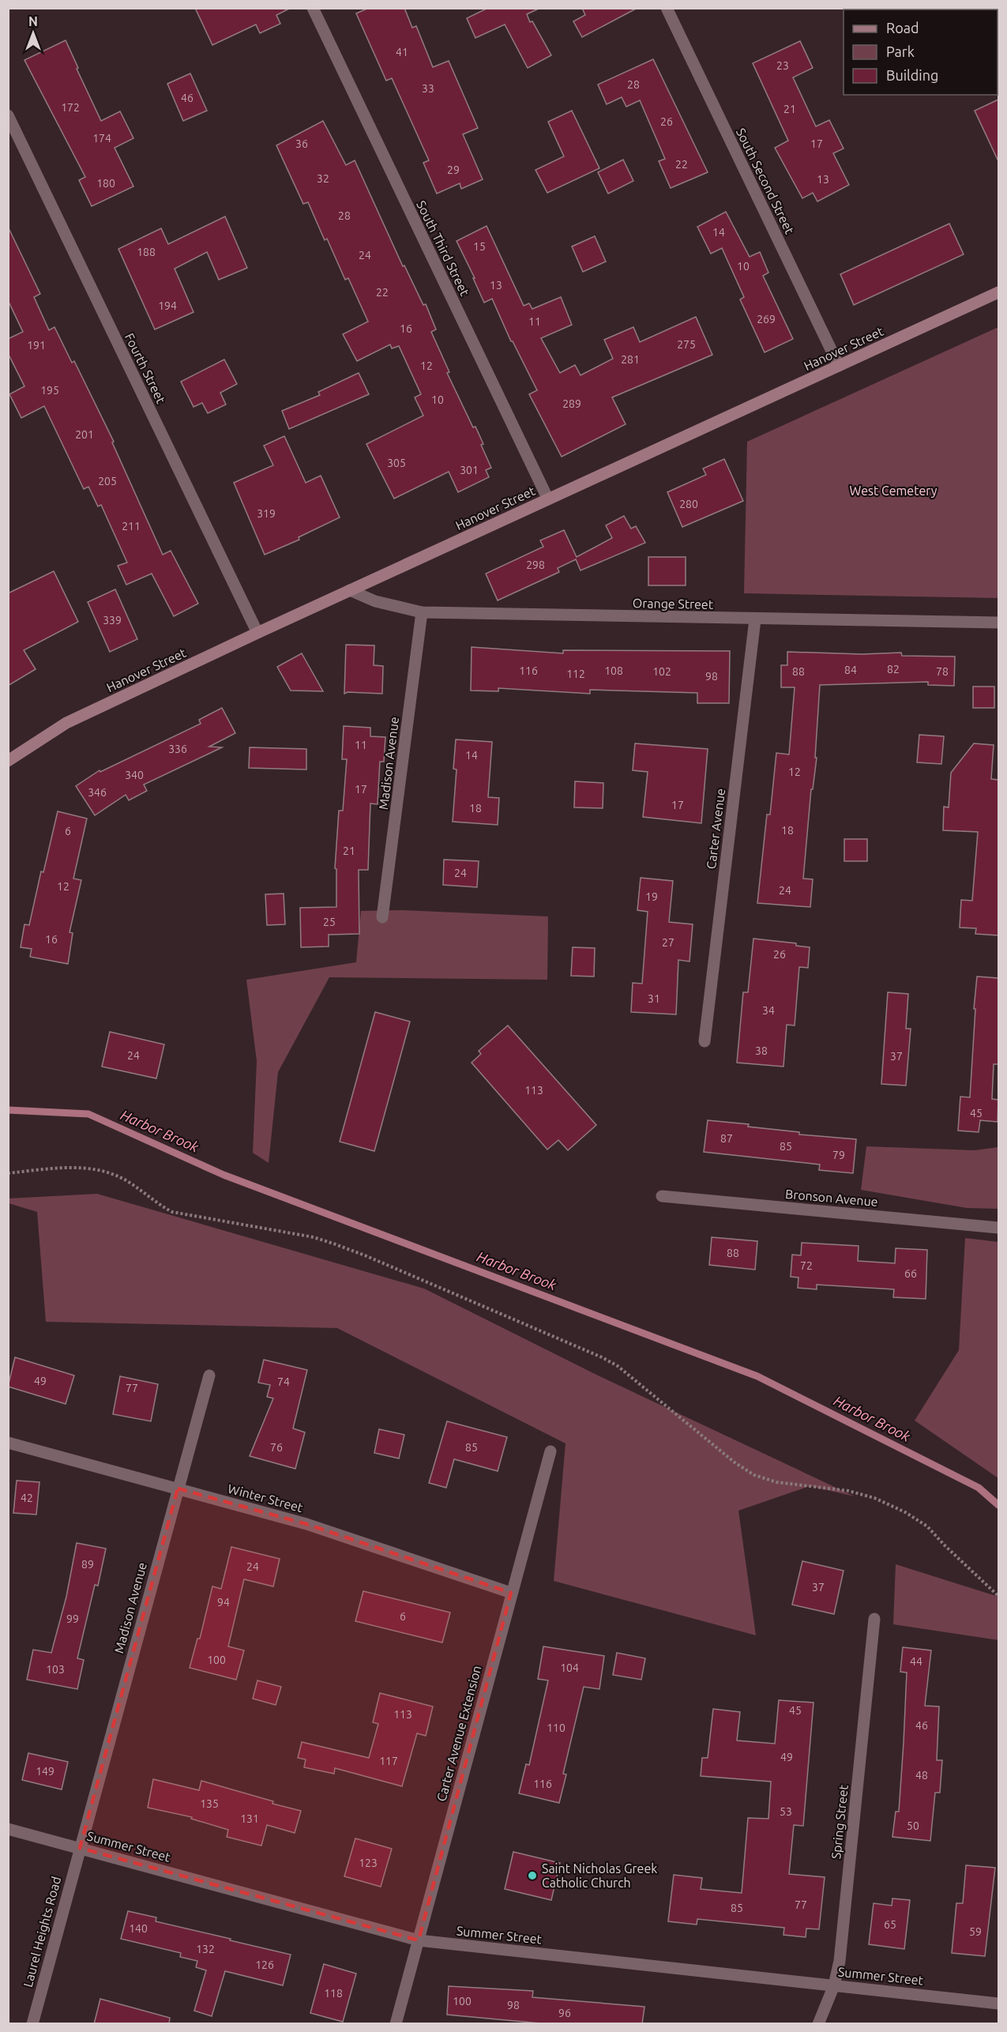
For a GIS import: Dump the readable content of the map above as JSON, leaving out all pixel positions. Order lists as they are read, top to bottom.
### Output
{
  "streets": {
    "main road": ["Hanover Street"],
    "street": [
      "South Second Street",
      "South Third Street",
      "Fourth Street",
      "Orange Street",
      "Madison Avenue",
      "Carter Avenue",
      "Bronson Avenue",
      "Winter Street",
      "Carter Avenue Extension",
      "Spring Street",
      "Summer Street",
      "Laurel Heights Road"
    ]
  },
  "crossings": [
    ["South Second Street", "Hanover Street"],
    ["South Third Street", "Hanover Street"],
    ["Hanover Street", "Fourth Street"],
    ["Hanover Street", "Orange Street"],
    ["Orange Street", "Madison Avenue"],
    ["Orange Street", "Carter Avenue"],
    ["Madison Avenue", "Winter Street"],
    ["Madison Avenue", "Summer Street"],
    ["Madison Avenue", "Laurel Heights Road"],
    ["Winter Street", "Carter Avenue Extension"],
    ["Carter Avenue Extension", "Summer Street"],
    ["Spring Street", "Summer Street"],
    ["Summer Street", "Laurel Heights Road"]
  ],
  "water": ["Harbor Brook"],
  "parks": ["West Cemetery"],
  "places": ["Saint Nicholas Greek Catholic Church"],
  "house_numbers": [
    "41",
    "23",
    "28",
    "33",
    "46",
    "172",
    "21",
    "26",
    "174",
    "36",
    "17",
    "22",
    "29",
    "32",
    "13",
    "180",
    "28",
    "14",
    "15",
    "188",
    "24",
    "10",
    "13",
    "22",
    "194",
    "269",
    "11",
    "16",
    "275",
    "191",
    "281",
    "12",
    "195",
    "10",
    "289",
    "201",
    "305",
    "301",
    "205",
    "280",
    "319",
    "211",
    "298",
    "339",
    "82",
    "84",
    "116",
    "108",
    "102",
    "88",
    "78",
    "112",
    "98",
    "11",
    "336",
    "14",
    "12",
    "340",
    "17",
    "346",
    "17",
    "18",
    "18",
    "6",
    "21",
    "24",
    "12",
    "24",
    "19",
    "25",
    "16",
    "27",
    "26",
    "31",
    "34",
    "38",
    "24",
    "37",
    "113",
    "45",
    "87",
    "85",
    "79",
    "88",
    "72",
    "66",
    "49",
    "74",
    "77",
    "76",
    "85",
    "42",
    "89",
    "24",
    "37",
    "94",
    "6",
    "99",
    "100",
    "44",
    "104",
    "103",
    "45",
    "113",
    "46",
    "110",
    "49",
    "117",
    "149",
    "48",
    "116",
    "135",
    "53",
    "131",
    "50",
    "123",
    "77",
    "85",
    "65",
    "140",
    "59",
    "132",
    "126",
    "118",
    "100",
    "98",
    "96"
  ],
  "legend": ["Road", "Park", "Building"],
  "north": "top"
}
